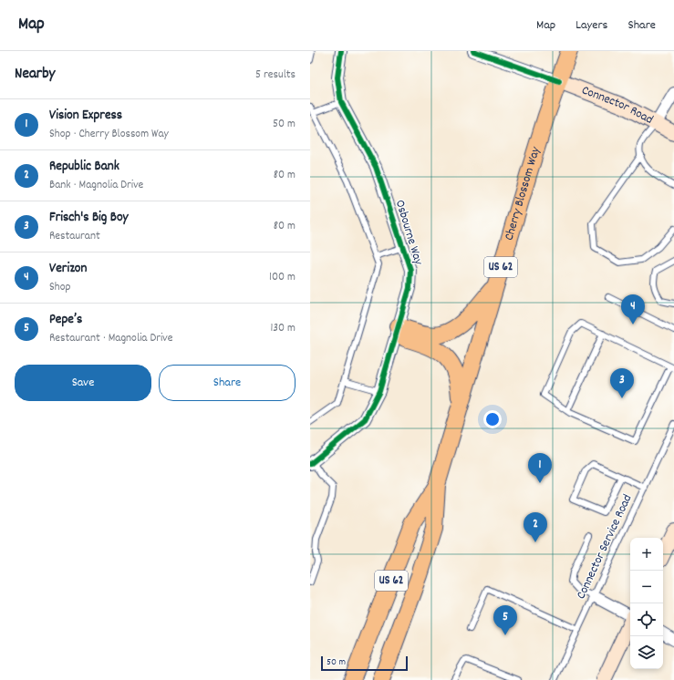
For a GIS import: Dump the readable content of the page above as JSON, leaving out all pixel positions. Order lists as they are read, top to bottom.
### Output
{
  "streets": {
    "main road": ["Connector Road", "Cherry Blossom Way", "US 62"],
    "street": ["Osbourne Way"],
    "lane": ["Connector Service Road"]
  },
  "crossings": [
    ["Connector Road", "Cherry Blossom Way"]
  ],
  "scale_bar": "50 m",
  "page": {
    "header": "Map",
    "nav": ["Map", "Layers", "Share"],
    "heading": ["Nearby", "5 results"],
    "list": [
      {
        "mark": "1",
        "name": "Vision Express",
        "note": "Shop · Cherry Blossom Way",
        "value": "50 m"
      },
      {
        "mark": "2",
        "name": "Republic Bank",
        "note": "Bank · Magnolia Drive",
        "value": "80 m"
      },
      {
        "mark": "3",
        "name": "Frisch's Big Boy",
        "note": "Restaurant",
        "value": "80 m"
      },
      {
        "mark": "4",
        "name": "Verizon",
        "note": "Shop",
        "value": "100 m"
      },
      {
        "mark": "5",
        "name": "Pepe’s",
        "note": "Restaurant · Magnolia Drive",
        "value": "130 m"
      }
    ],
    "pins": [
      "4",
      "3",
      "1",
      "2",
      "5"
    ],
    "buttons": ["Save", "Share"],
    "map_buttons": ["+", "−"],
    "scale": "50 m"
  }
}
